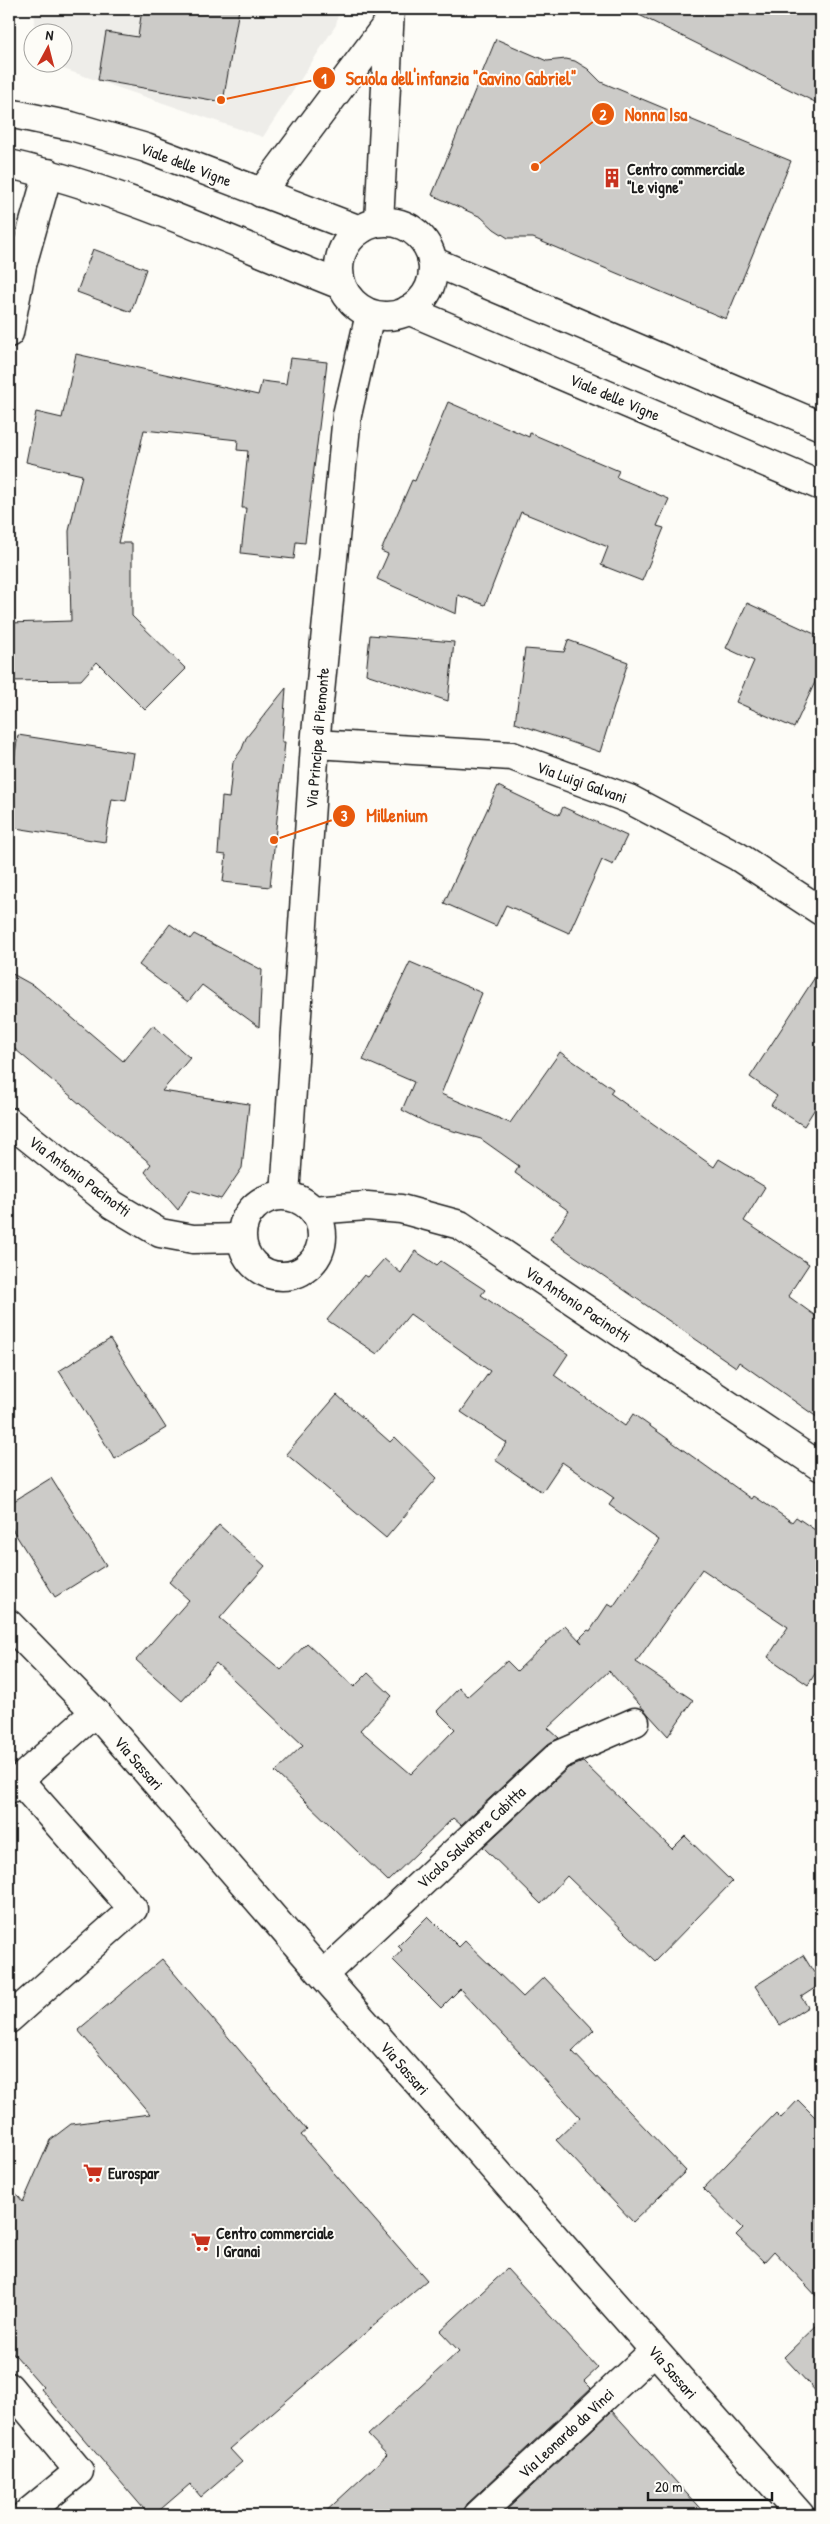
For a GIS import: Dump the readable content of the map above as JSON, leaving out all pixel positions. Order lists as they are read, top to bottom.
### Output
{
  "streets": {
    "street": [
      "Viale delle Vigne",
      "Via Principe di Piemonte",
      "Via Luigi Galvani",
      "Via Antonio Pacinotti",
      "Via Sassari",
      "Vicolo Salvatore Cabitta",
      "Via Leonardo da Vinci"
    ]
  },
  "crossings": [
    ["Viale delle Vigne", "Via Principe di Piemonte"],
    ["Via Principe di Piemonte", "Via Luigi Galvani"],
    ["Via Principe di Piemonte", "Via Antonio Pacinotti"],
    ["Via Sassari", "Vicolo Salvatore Cabitta"],
    ["Via Sassari", "Via Leonardo da Vinci"]
  ],
  "places": {
    "other": ["Scuola dell'infanzia \"Gavino Gabriel\"", "Nonna Isa", "Millenium"],
    "building": ["Centro commerciale \"Le vigne\""],
    "supermarket": ["Eurospar", "Centro commerciale I Granai"]
  },
  "scale_bar": "20 m",
  "north": "top"
}
